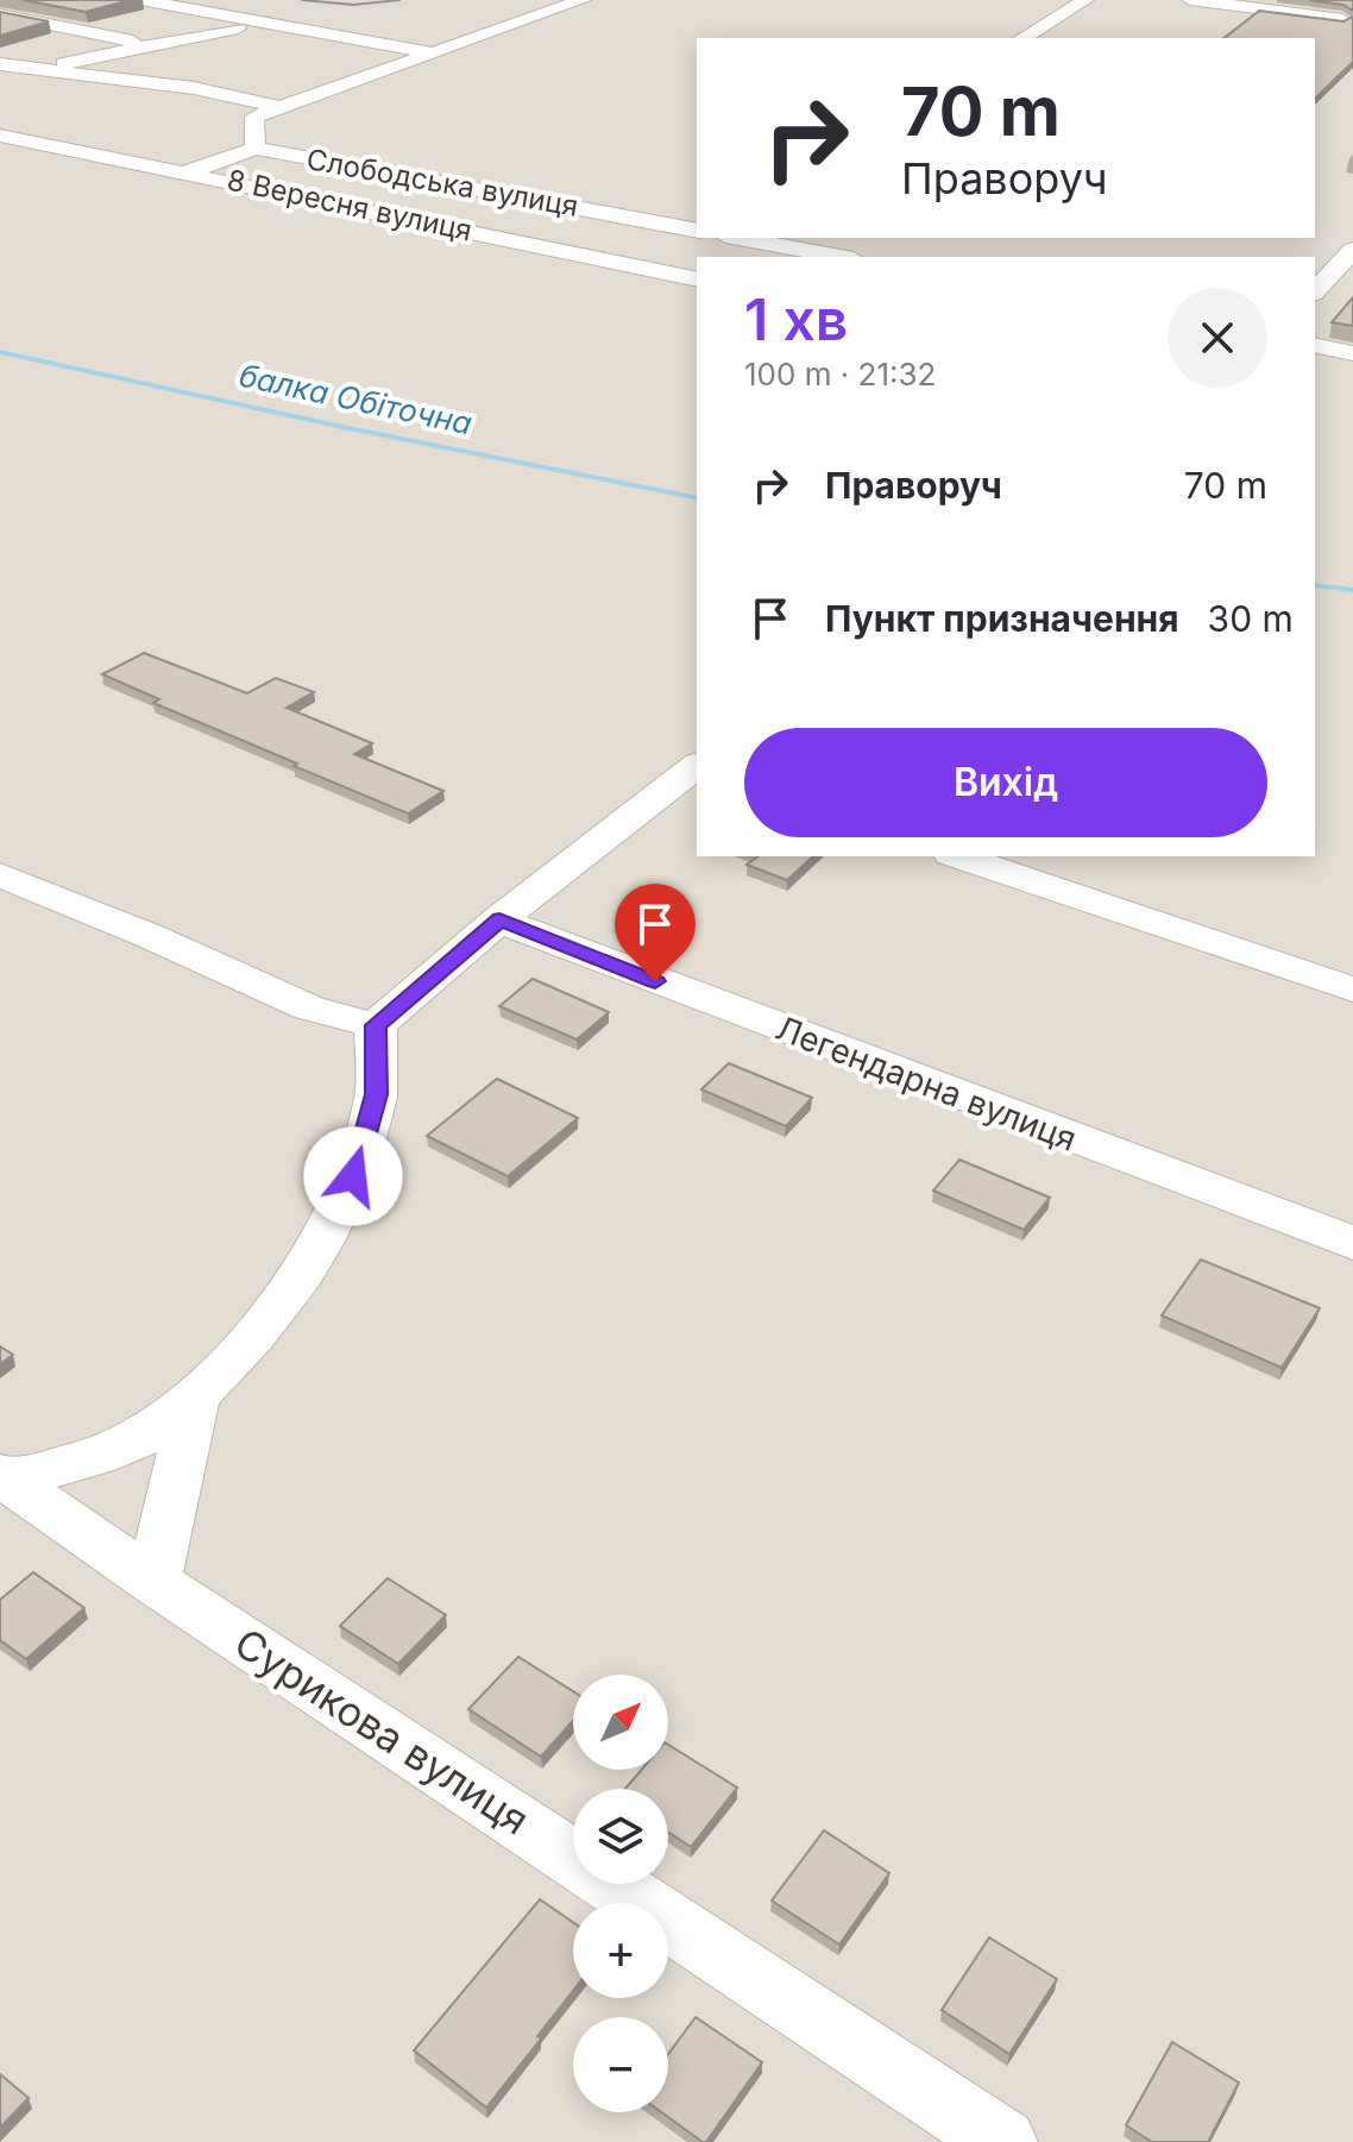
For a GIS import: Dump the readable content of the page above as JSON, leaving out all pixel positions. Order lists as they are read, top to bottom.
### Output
{
  "streets": {
    "street": [
      "Слободська вулиця",
      "8 Вересня вулиця",
      "Легендарна вулиця",
      "Сурикова вулиця"
    ]
  },
  "crossings": [
    ["Слободська вулиця", "8 Вересня вулиця"]
  ],
  "water": ["балка Обіточна"],
  "north": "top right",
  "page": {
    "turn": ["70 m", "Праворуч"],
    "heading": ["1 хв", "100 m · 21:32"],
    "list": [
      {
        "name": "Праворуч",
        "value": "70 m"
      },
      {
        "name": "Пункт призначення",
        "value": "30 m"
      }
    ],
    "buttons": "Вихід",
    "map_buttons": ["+", "−"]
  }
}
